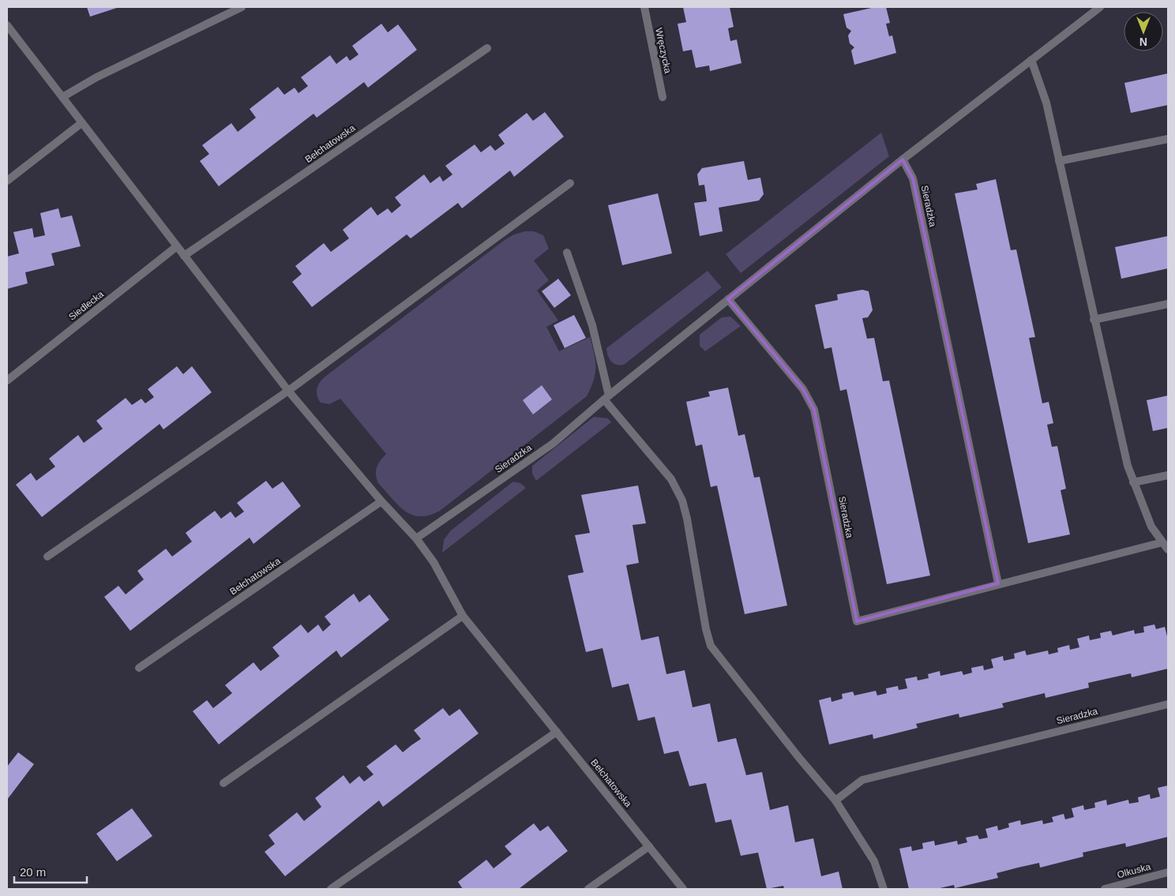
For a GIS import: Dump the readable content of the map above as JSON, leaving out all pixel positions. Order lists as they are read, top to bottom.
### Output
{
  "streets": {
    "street": [
      "Wręczycka",
      "Bełchatowska",
      "Sieradzka",
      "Siedlecka",
      "Olkuska"
    ]
  },
  "crossings": [
    ["Bełchatowska", "Sieradzka"],
    ["Bełchatowska", "Siedlecka"]
  ],
  "scale_bar": "20 m",
  "north": "bottom"
}
